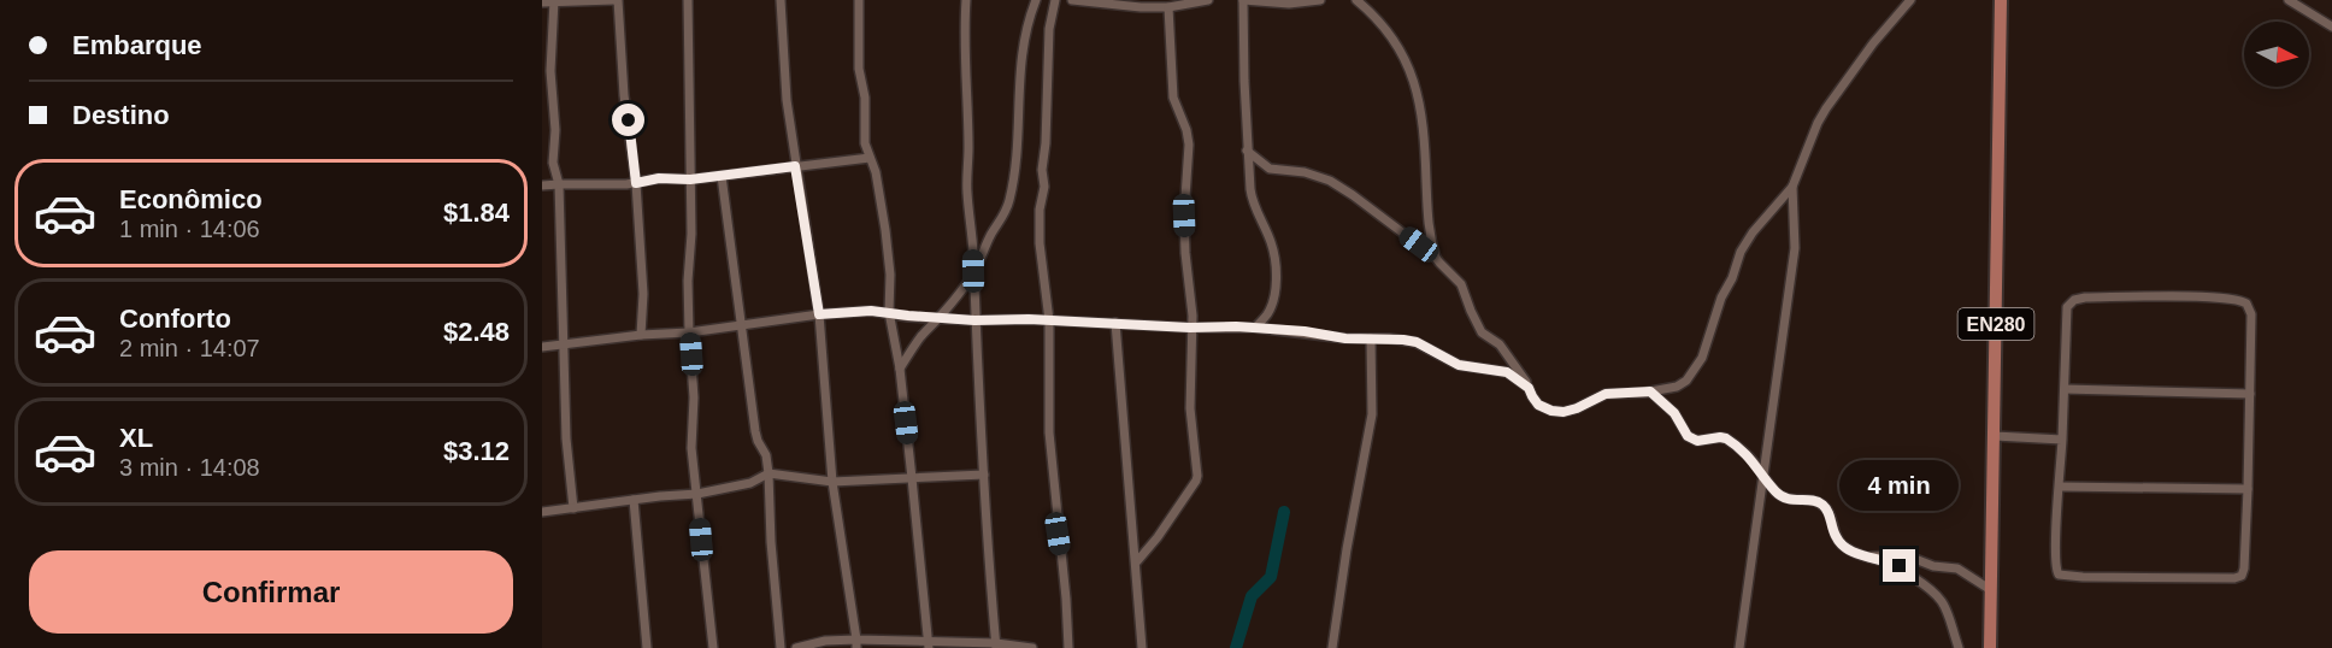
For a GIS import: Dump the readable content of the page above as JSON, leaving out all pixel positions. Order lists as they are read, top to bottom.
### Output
{
  "streets": {
    "main road": ["EN280"]
  },
  "north": "right",
  "page": {
    "banner": ["Embarque", "Destino"],
    "list": [
      {
        "name": "Econômico",
        "note": "1 min · 14:06",
        "value": "$1.84"
      },
      {
        "name": "Conforto",
        "note": "2 min · 14:07",
        "value": "$2.48"
      },
      {
        "name": "XL",
        "note": "3 min · 14:08",
        "value": "$3.12"
      }
    ],
    "bubble": "4 min",
    "buttons": "Confirmar"
  }
}
